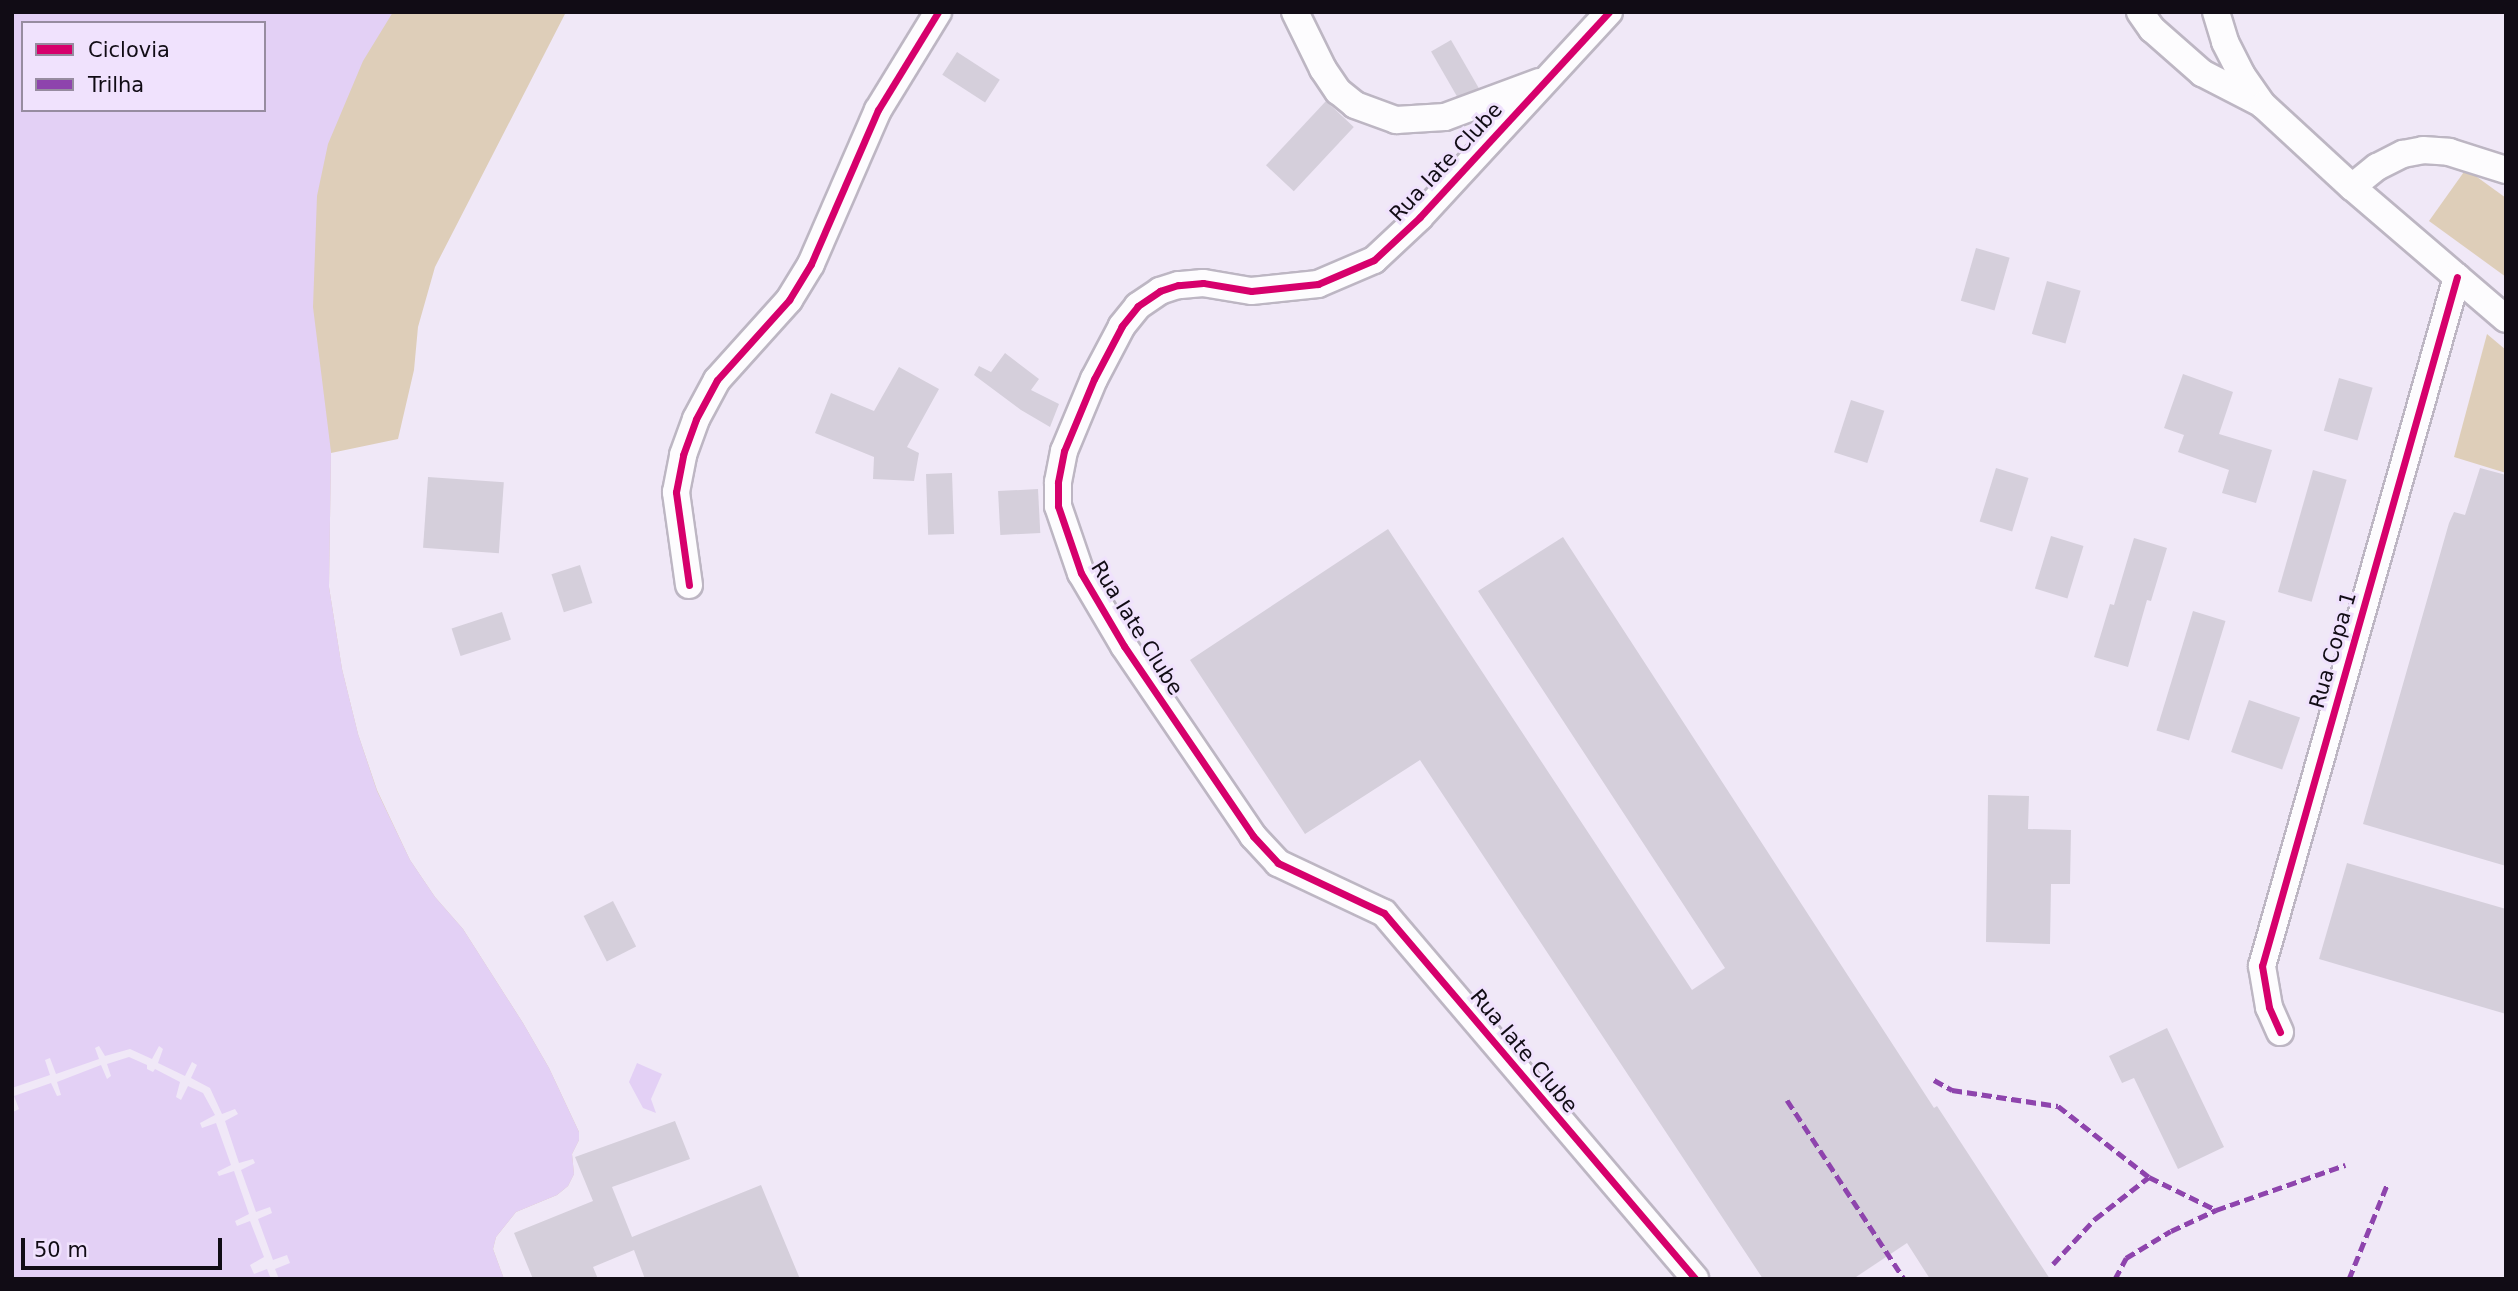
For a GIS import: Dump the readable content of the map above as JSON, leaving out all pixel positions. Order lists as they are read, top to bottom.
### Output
{
  "streets": {
    "street": ["Rua Iate Clube", "Rua Copa 1"]
  },
  "legend": ["Ciclovia", "Trilha"],
  "scale_bar": "50 m"
}
